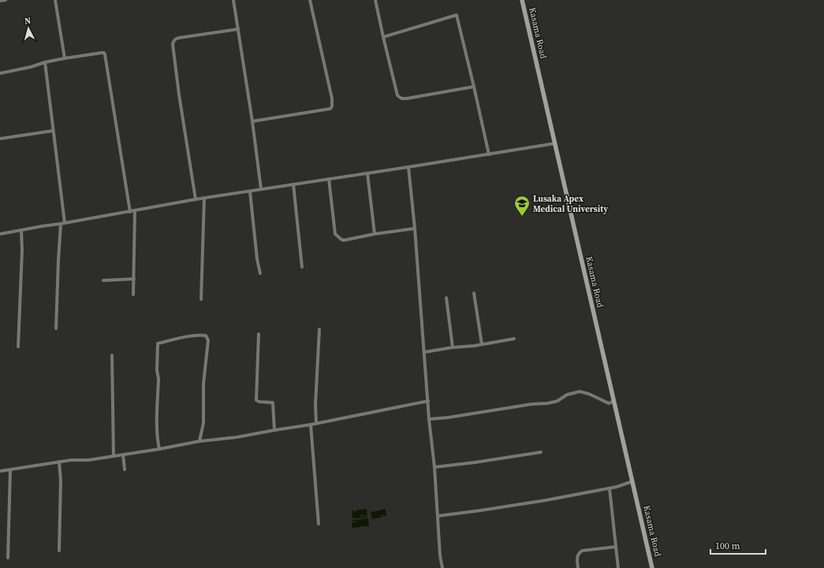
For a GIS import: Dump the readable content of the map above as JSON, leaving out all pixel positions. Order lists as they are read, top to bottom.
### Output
{
  "streets": {
    "street": ["Kasama Road"]
  },
  "places": {
    "school or university": ["Lusaka Apex Medical University"]
  },
  "scale_bar": "100 m",
  "north": "top"
}
